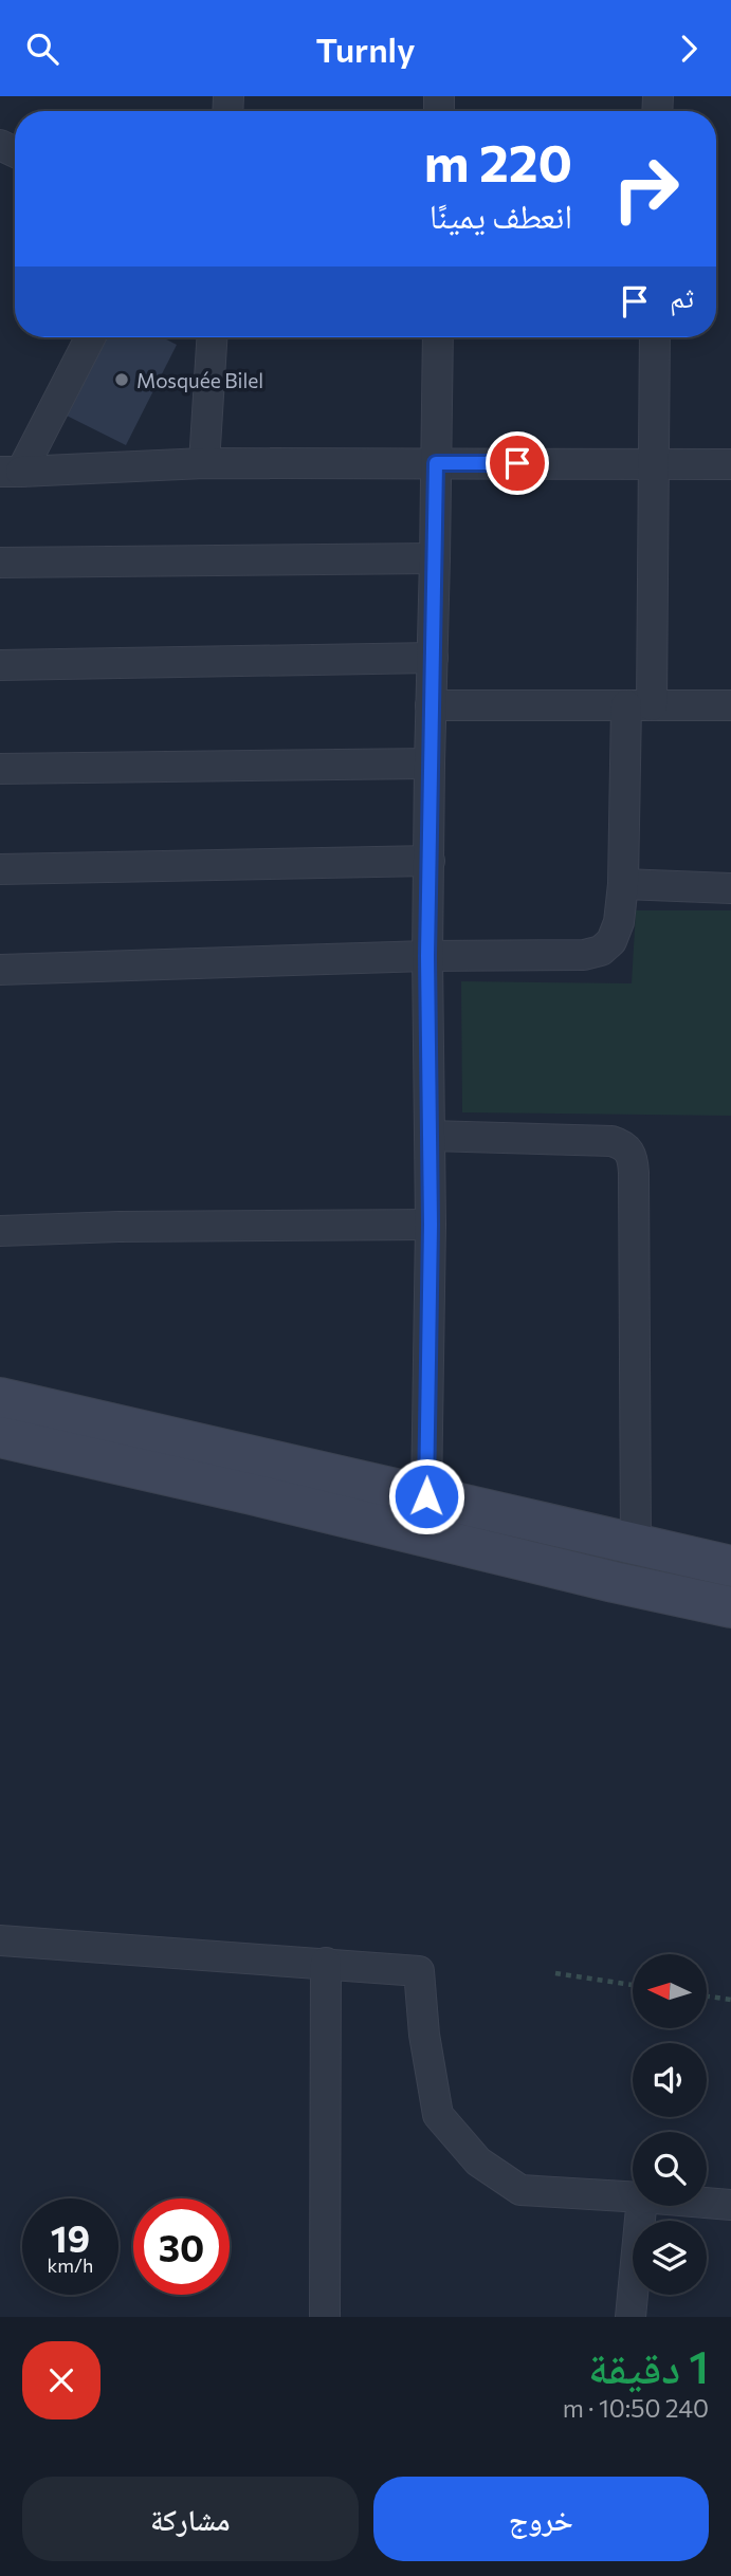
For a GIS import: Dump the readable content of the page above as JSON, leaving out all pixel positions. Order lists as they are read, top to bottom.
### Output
{
  "places": ["Mosquée Bilel"],
  "north": "left",
  "page": {
    "header": "Turnly",
    "turn": ["220 m", "انعطف يمينًا"],
    "then": "ثم",
    "speed": "19 km/h",
    "limit": "30",
    "heading": ["1 دقيقة", "240 m · 10:50"],
    "buttons": ["خروج", "مشاركة"]
  }
}
